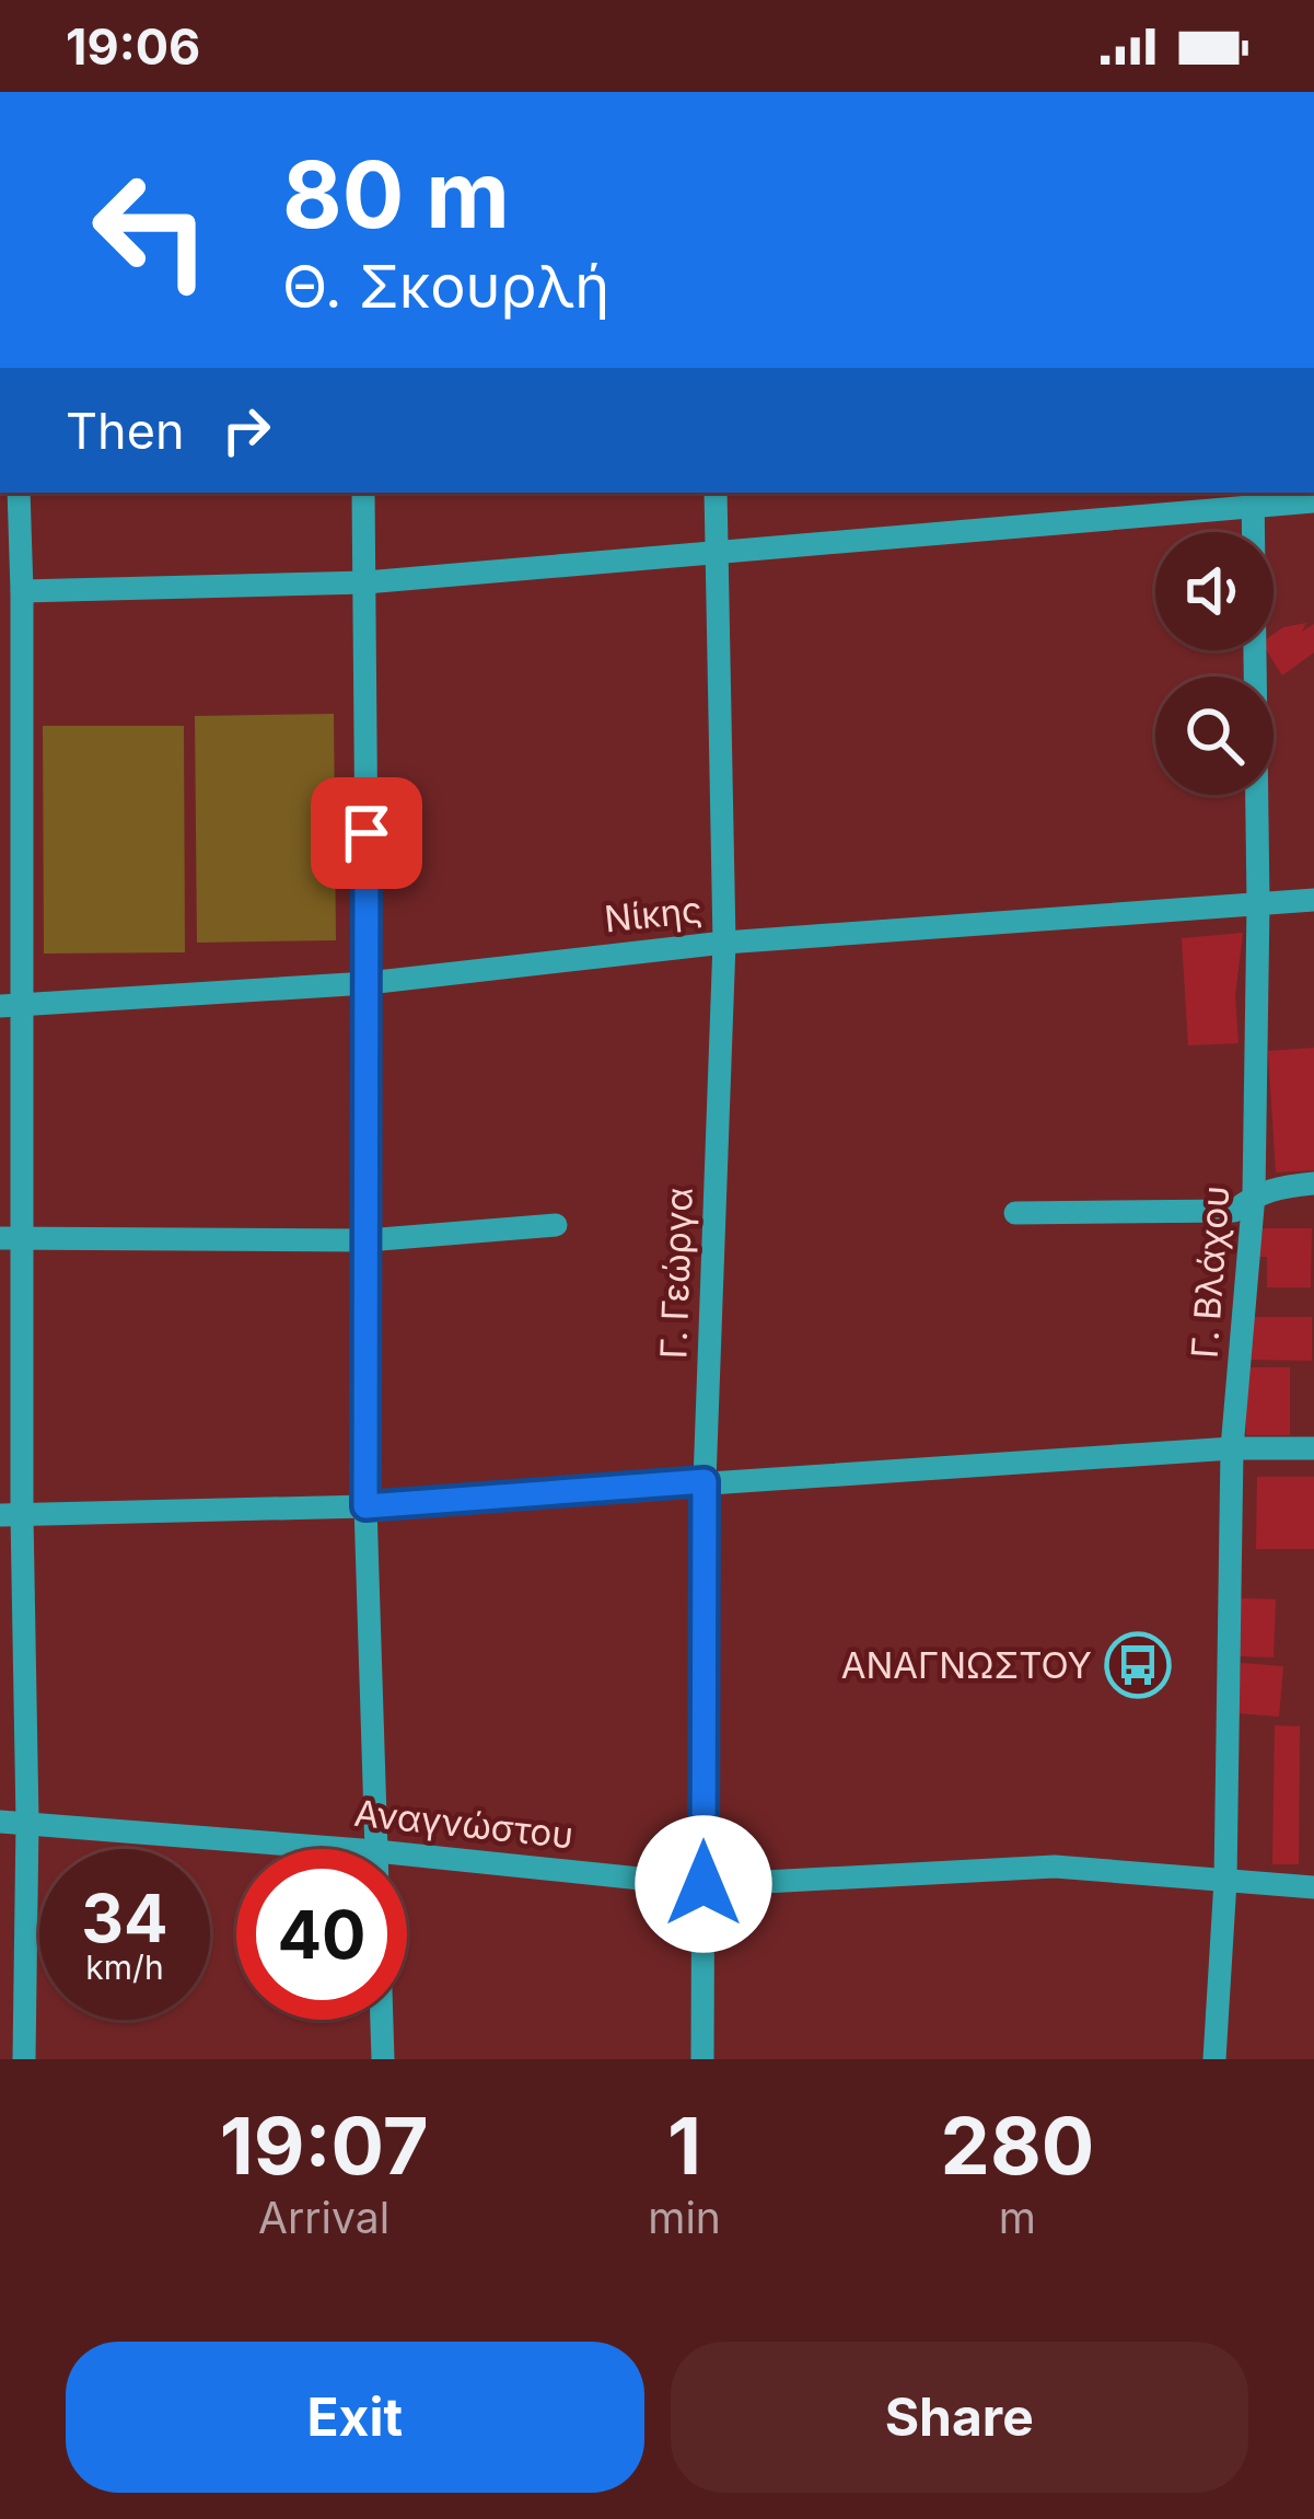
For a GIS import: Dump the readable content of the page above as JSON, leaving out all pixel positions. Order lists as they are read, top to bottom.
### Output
{
  "streets": {
    "street": [
      "Νίκης",
      "Γ. Βλάχου",
      "Γ. Γεώργα",
      "Αναγνώστου"
    ]
  },
  "crossings": [
    ["Νίκης", "Γ. Βλάχου"],
    ["Νίκης", "Γ. Γεώργα"],
    ["Γ. Βλάχου", "Αναγνώστου"],
    ["Γ. Γεώργα", "Αναγνώστου"]
  ],
  "places": {
    "bus stop": ["ΑΝΑΓΝΩΣΤΟΥ"]
  },
  "page": {
    "status": "19:06",
    "turn": ["80 m", "Θ. Σκουρλή"],
    "then": "Then",
    "speed": "34 km/h",
    "limit": "40",
    "eta": [
      "19:07",
      "Arrival",
      "1",
      "min",
      "280",
      "m"
    ],
    "buttons": ["Exit", "Share"]
  }
}
